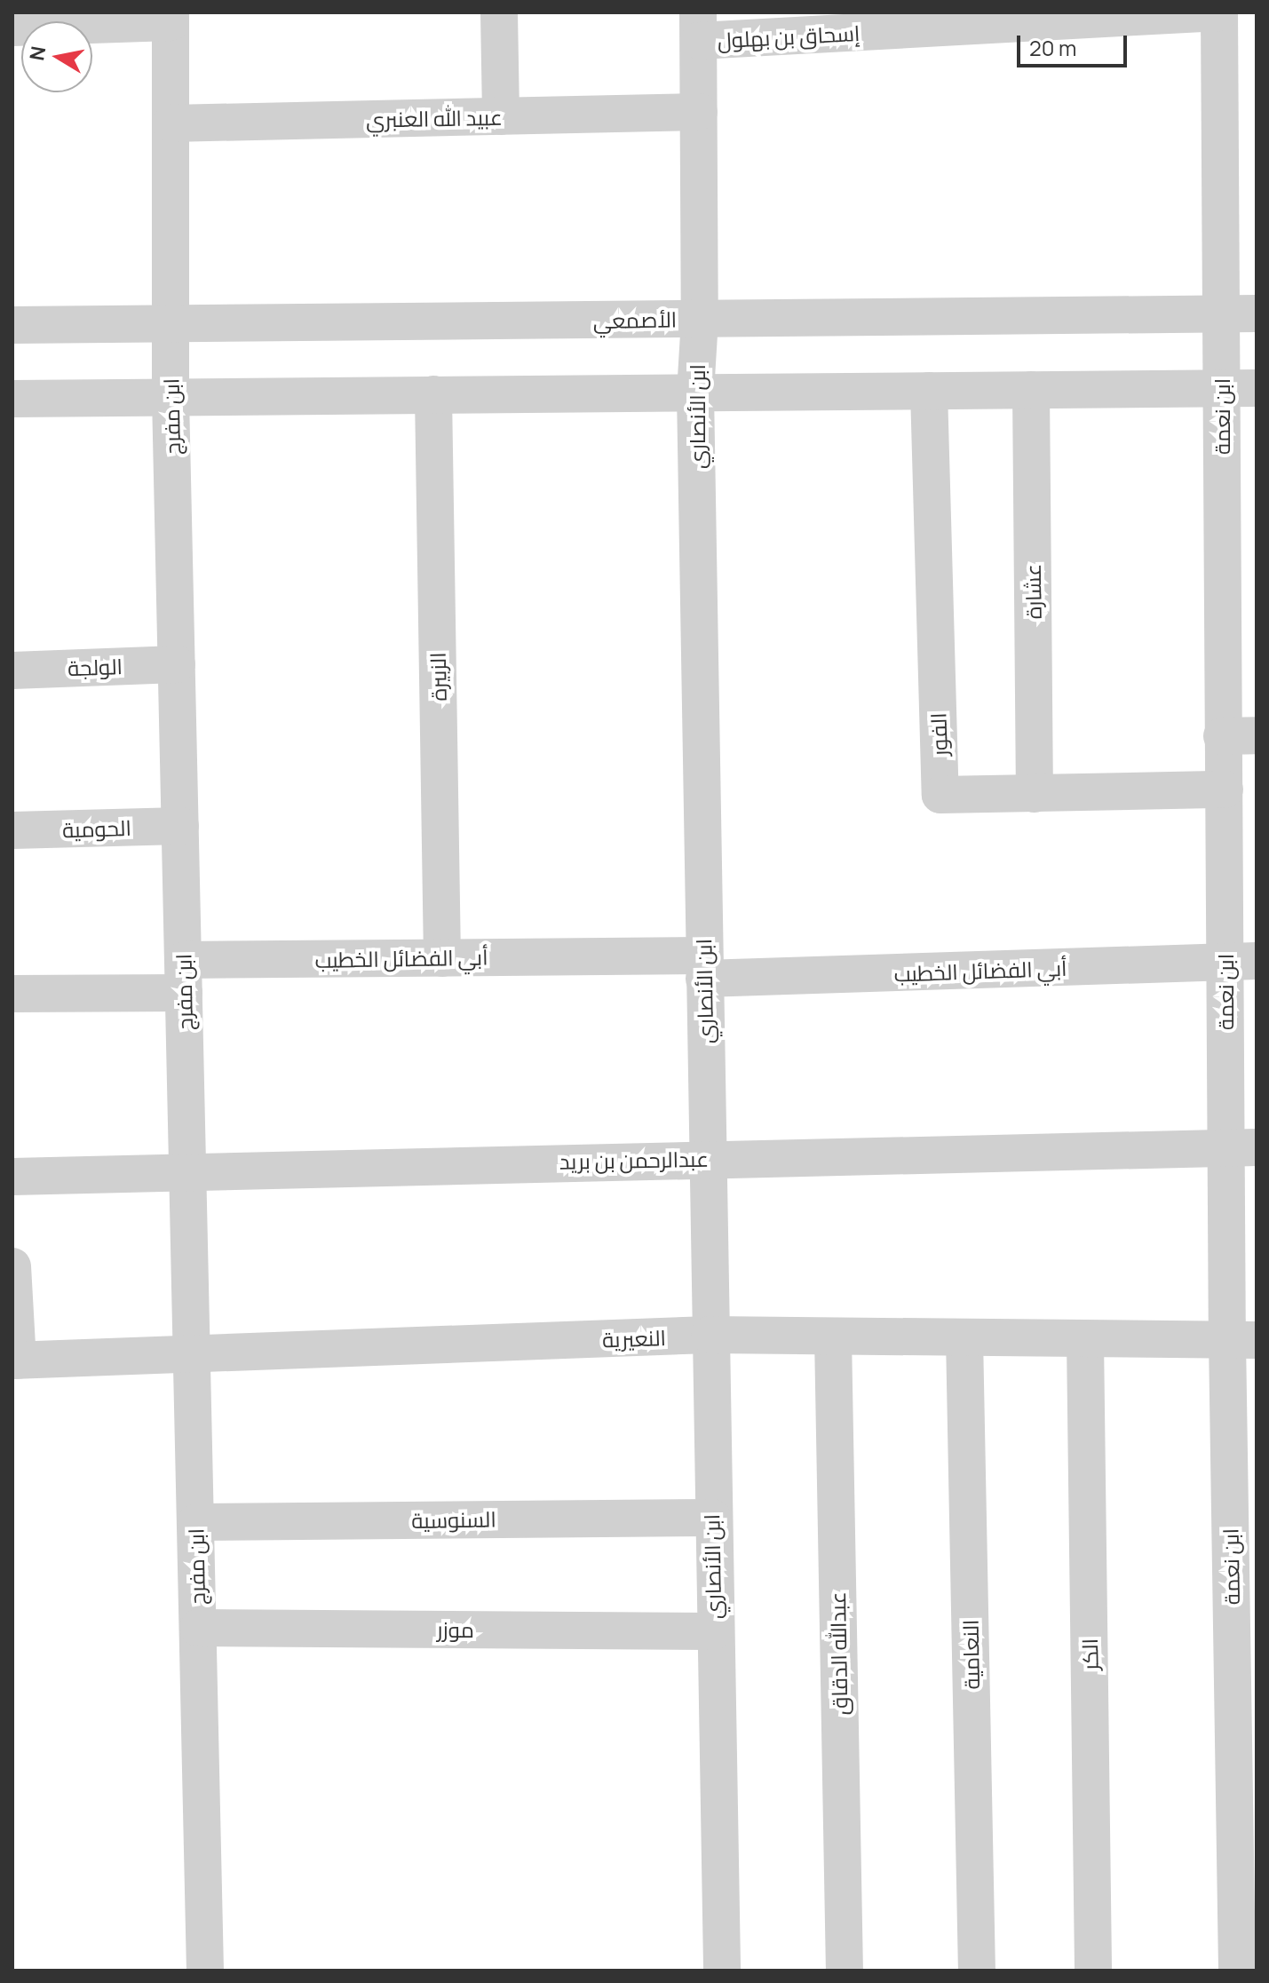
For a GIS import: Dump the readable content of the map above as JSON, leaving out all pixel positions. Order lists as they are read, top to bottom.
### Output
{
  "streets": {
    "street": [
      "إسحاق بن بهلول",
      "عبيد الله العنبري",
      "الأصمعي",
      "ابن مفرج",
      "ابن الأنصاري",
      "ابن نعمة",
      "عشارة",
      "الولجة",
      "الزبيرة",
      "الفور",
      "الحومية",
      "أبي الفضائل الخطيب",
      "عبدالرحمن بن بريد",
      "النعيرية",
      "السنوسية",
      "موزر",
      "عبدالله الدقاق",
      "النعامية",
      "الكر"
    ]
  },
  "crossings": [
    ["إسحاق بن بهلول", "ابن الأنصاري"],
    ["إسحاق بن بهلول", "ابن نعمة"],
    ["عبيد الله العنبري", "ابن مفرج"],
    ["عبيد الله العنبري", "ابن الأنصاري"],
    ["الأصمعي", "ابن مفرج"],
    ["الأصمعي", "ابن الأنصاري"],
    ["الأصمعي", "ابن نعمة"],
    ["ابن مفرج", "الولجة"],
    ["ابن مفرج", "الحومية"],
    ["ابن مفرج", "أبي الفضائل الخطيب"],
    ["ابن مفرج", "عبدالرحمن بن بريد"],
    ["ابن مفرج", "النعيرية"],
    ["ابن مفرج", "السنوسية"],
    ["ابن مفرج", "موزر"],
    ["ابن الأنصاري", "أبي الفضائل الخطيب"],
    ["ابن الأنصاري", "عبدالرحمن بن بريد"],
    ["ابن الأنصاري", "النعيرية"],
    ["ابن الأنصاري", "السنوسية"],
    ["ابن الأنصاري", "موزر"],
    ["ابن نعمة", "الفور"],
    ["ابن نعمة", "أبي الفضائل الخطيب"],
    ["ابن نعمة", "عبدالرحمن بن بريد"],
    ["ابن نعمة", "النعيرية"],
    ["عشارة", "الفور"],
    ["الزبيرة", "أبي الفضائل الخطيب"],
    ["النعيرية", "عبدالله الدقاق"],
    ["النعيرية", "النعامية"],
    ["النعيرية", "الكر"]
  ],
  "scale_bar": "20 m",
  "north": "left"
}
